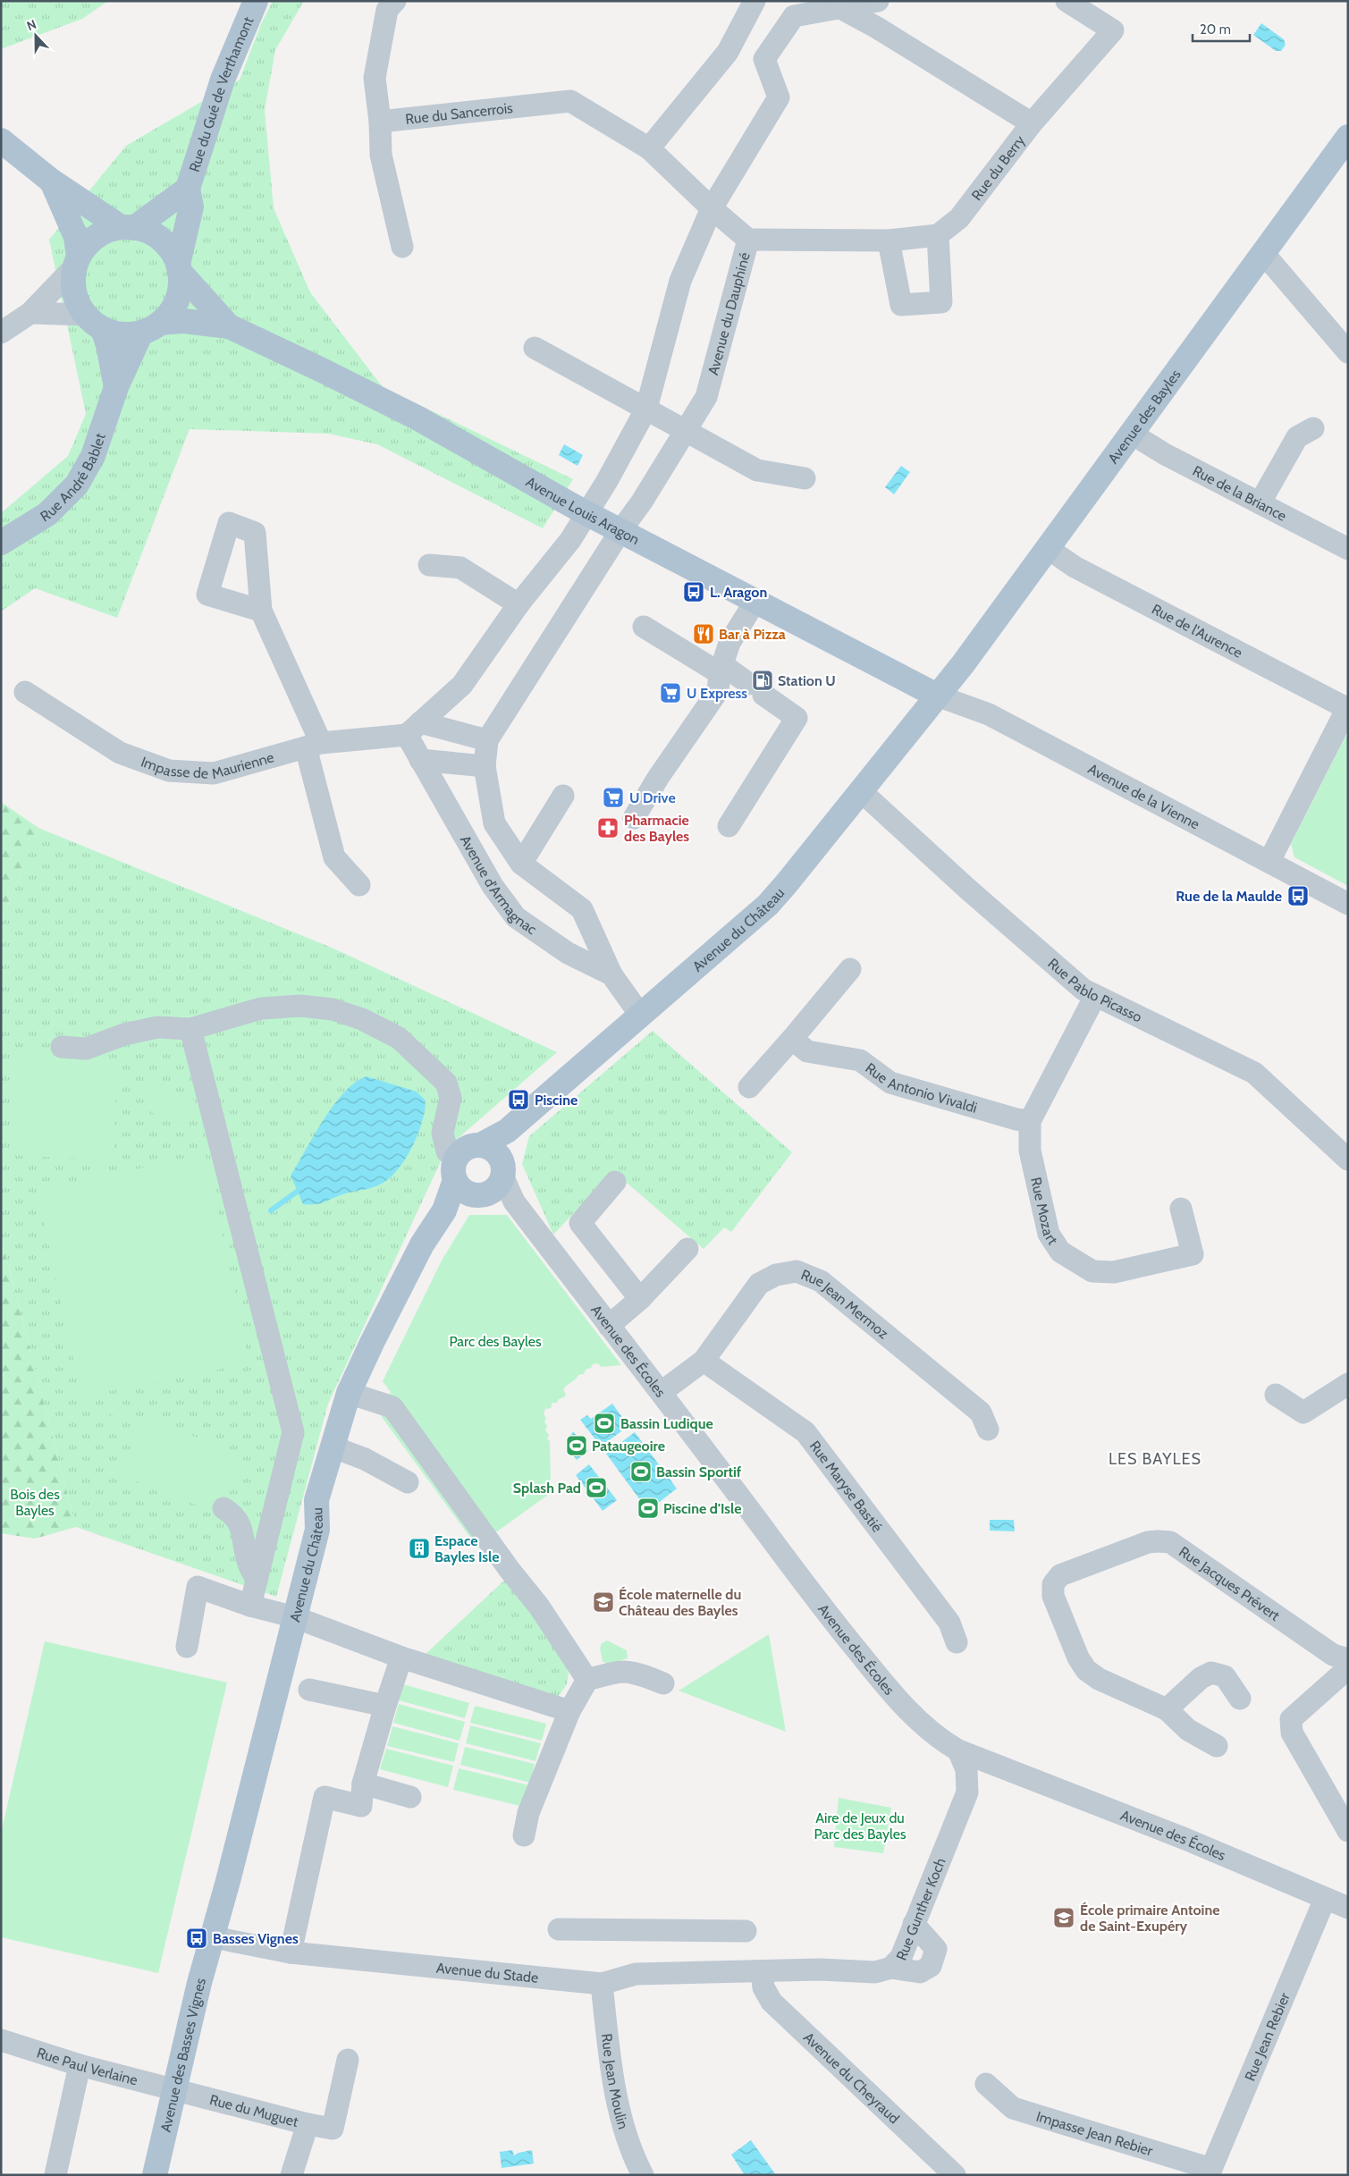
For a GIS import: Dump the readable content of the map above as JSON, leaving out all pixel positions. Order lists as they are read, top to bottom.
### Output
{
  "streets": {
    "main road": [
      "Rue du Gué de Verthamont",
      "Avenue des Bayles",
      "Rue André Bablet",
      "Avenue Louis Aragon",
      "Avenue du Château",
      "Avenue des Basses Vignes"
    ],
    "street": [
      "Rue du Sancerrois",
      "Rue du Berry",
      "Avenue du Dauphiné",
      "Rue de la Briance",
      "Rue de l'Aurence",
      "Impasse de Maurienne",
      "Avenue de la Vienne",
      "Avenue d'Armagnac",
      "Rue Pablo Picasso",
      "Rue Antonio Vivaldi",
      "Rue Mozart",
      "Rue Jean Mermoz",
      "Avenue des Écoles",
      "Rue Maryse Bastié",
      "Rue Jacques Prévert",
      "Rue Gunther Koch",
      "Avenue du Stade",
      "Rue Jean Rebier",
      "Rue Paul Verlaine",
      "Avenue du Cheyraud",
      "Rue Jean Moulin",
      "Rue du Muguet",
      "Impasse Jean Rebier"
    ]
  },
  "crossings": [
    ["Rue du Gué de Verthamont", "Rue André Bablet"],
    ["Rue du Gué de Verthamont", "Avenue Louis Aragon"],
    ["Rue du Sancerrois", "Avenue du Dauphiné"],
    ["Avenue du Dauphiné", "Avenue Louis Aragon"],
    ["Avenue du Dauphiné", "Avenue d'Armagnac"],
    ["Avenue des Bayles", "Rue de la Briance"],
    ["Avenue des Bayles", "Avenue Louis Aragon"],
    ["Avenue des Bayles", "Rue de l'Aurence"],
    ["Avenue des Bayles", "Avenue de la Vienne"],
    ["Avenue des Bayles", "Avenue du Château"],
    ["Rue André Bablet", "Avenue Louis Aragon"],
    ["Avenue Louis Aragon", "Avenue de la Vienne"],
    ["Avenue Louis Aragon", "Avenue d'Armagnac"],
    ["Avenue Louis Aragon", "Avenue du Château"],
    ["Impasse de Maurienne", "Avenue d'Armagnac"],
    ["Avenue de la Vienne", "Avenue du Château"],
    ["Avenue d'Armagnac", "Avenue du Château"],
    ["Avenue du Château", "Rue Pablo Picasso"],
    ["Avenue du Château", "Avenue des Écoles"],
    ["Avenue du Château", "Avenue du Stade"],
    ["Avenue du Château", "Avenue des Basses Vignes"],
    ["Rue Pablo Picasso", "Rue Mozart"],
    ["Rue Antonio Vivaldi", "Rue Mozart"],
    ["Rue Jean Mermoz", "Avenue des Écoles"],
    ["Rue Jean Mermoz", "Rue Maryse Bastié"],
    ["Avenue des Écoles", "Rue Gunther Koch"],
    ["Avenue des Écoles", "Rue Jean Rebier"],
    ["Rue Gunther Koch", "Avenue du Stade"],
    ["Rue Gunther Koch", "Avenue du Cheyraud"],
    ["Avenue du Stade", "Avenue des Basses Vignes"],
    ["Avenue du Stade", "Avenue du Cheyraud"],
    ["Avenue du Stade", "Rue Jean Moulin"],
    ["Rue Jean Rebier", "Impasse Jean Rebier"],
    ["Avenue des Basses Vignes", "Rue Paul Verlaine"],
    ["Avenue des Basses Vignes", "Rue du Muguet"],
    ["Rue Paul Verlaine", "Rue du Muguet"]
  ],
  "districts": ["LES BAYLES"],
  "parks": ["Parc des Bayles", "Bois des Bayles", "Aire de Jeux du Parc des Bayles"],
  "places": {
    "bus stop": [
      "L. Aragon",
      "Rue de la Maulde",
      "Piscine",
      "Basses Vignes"
    ],
    "restaurant": ["Bar à Pizza"],
    "fuel station": ["Station U"],
    "supermarket": ["U Express", "U Drive"],
    "pharmacy": ["Pharmacie des Bayles"],
    "sports": [
      "Bassin Ludique",
      "Pataugeoire",
      "Bassin Sportif",
      "Splash Pad",
      "Piscine d'Isle"
    ],
    "building": ["Espace Bayles Isle"],
    "school or university": ["École maternelle du Château des Bayles", "École primaire Antoine de Saint-Exupéry"]
  },
  "scale_bar": "20 m",
  "north": "top"
}
